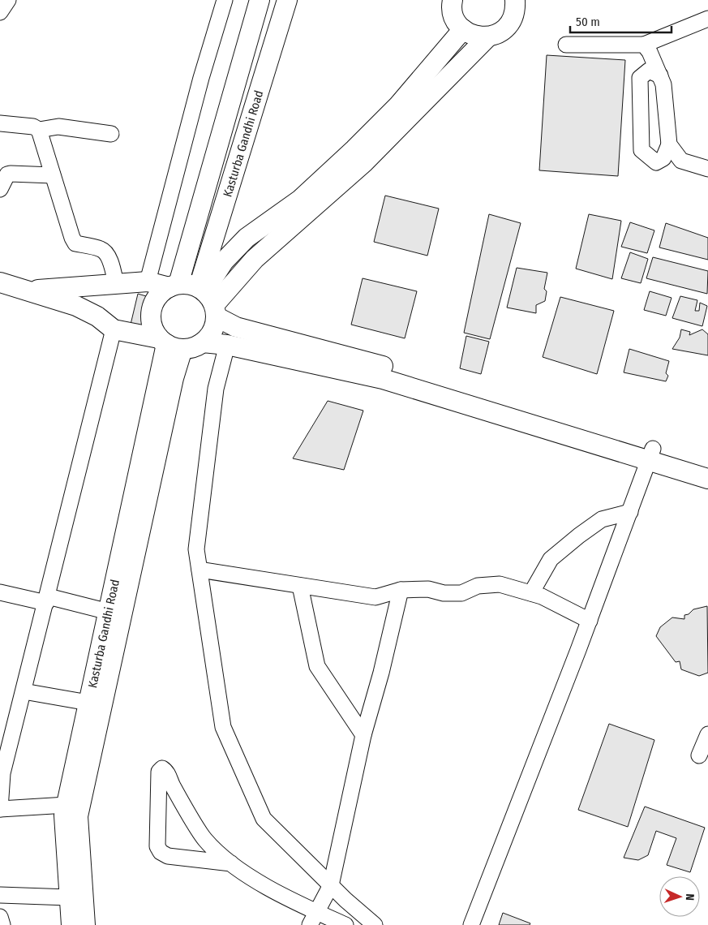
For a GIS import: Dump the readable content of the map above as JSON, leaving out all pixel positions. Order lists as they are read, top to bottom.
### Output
{
  "streets": {
    "main road": ["Kasturba Gandhi Road"]
  },
  "scale_bar": "50 m",
  "north": "right"
}
